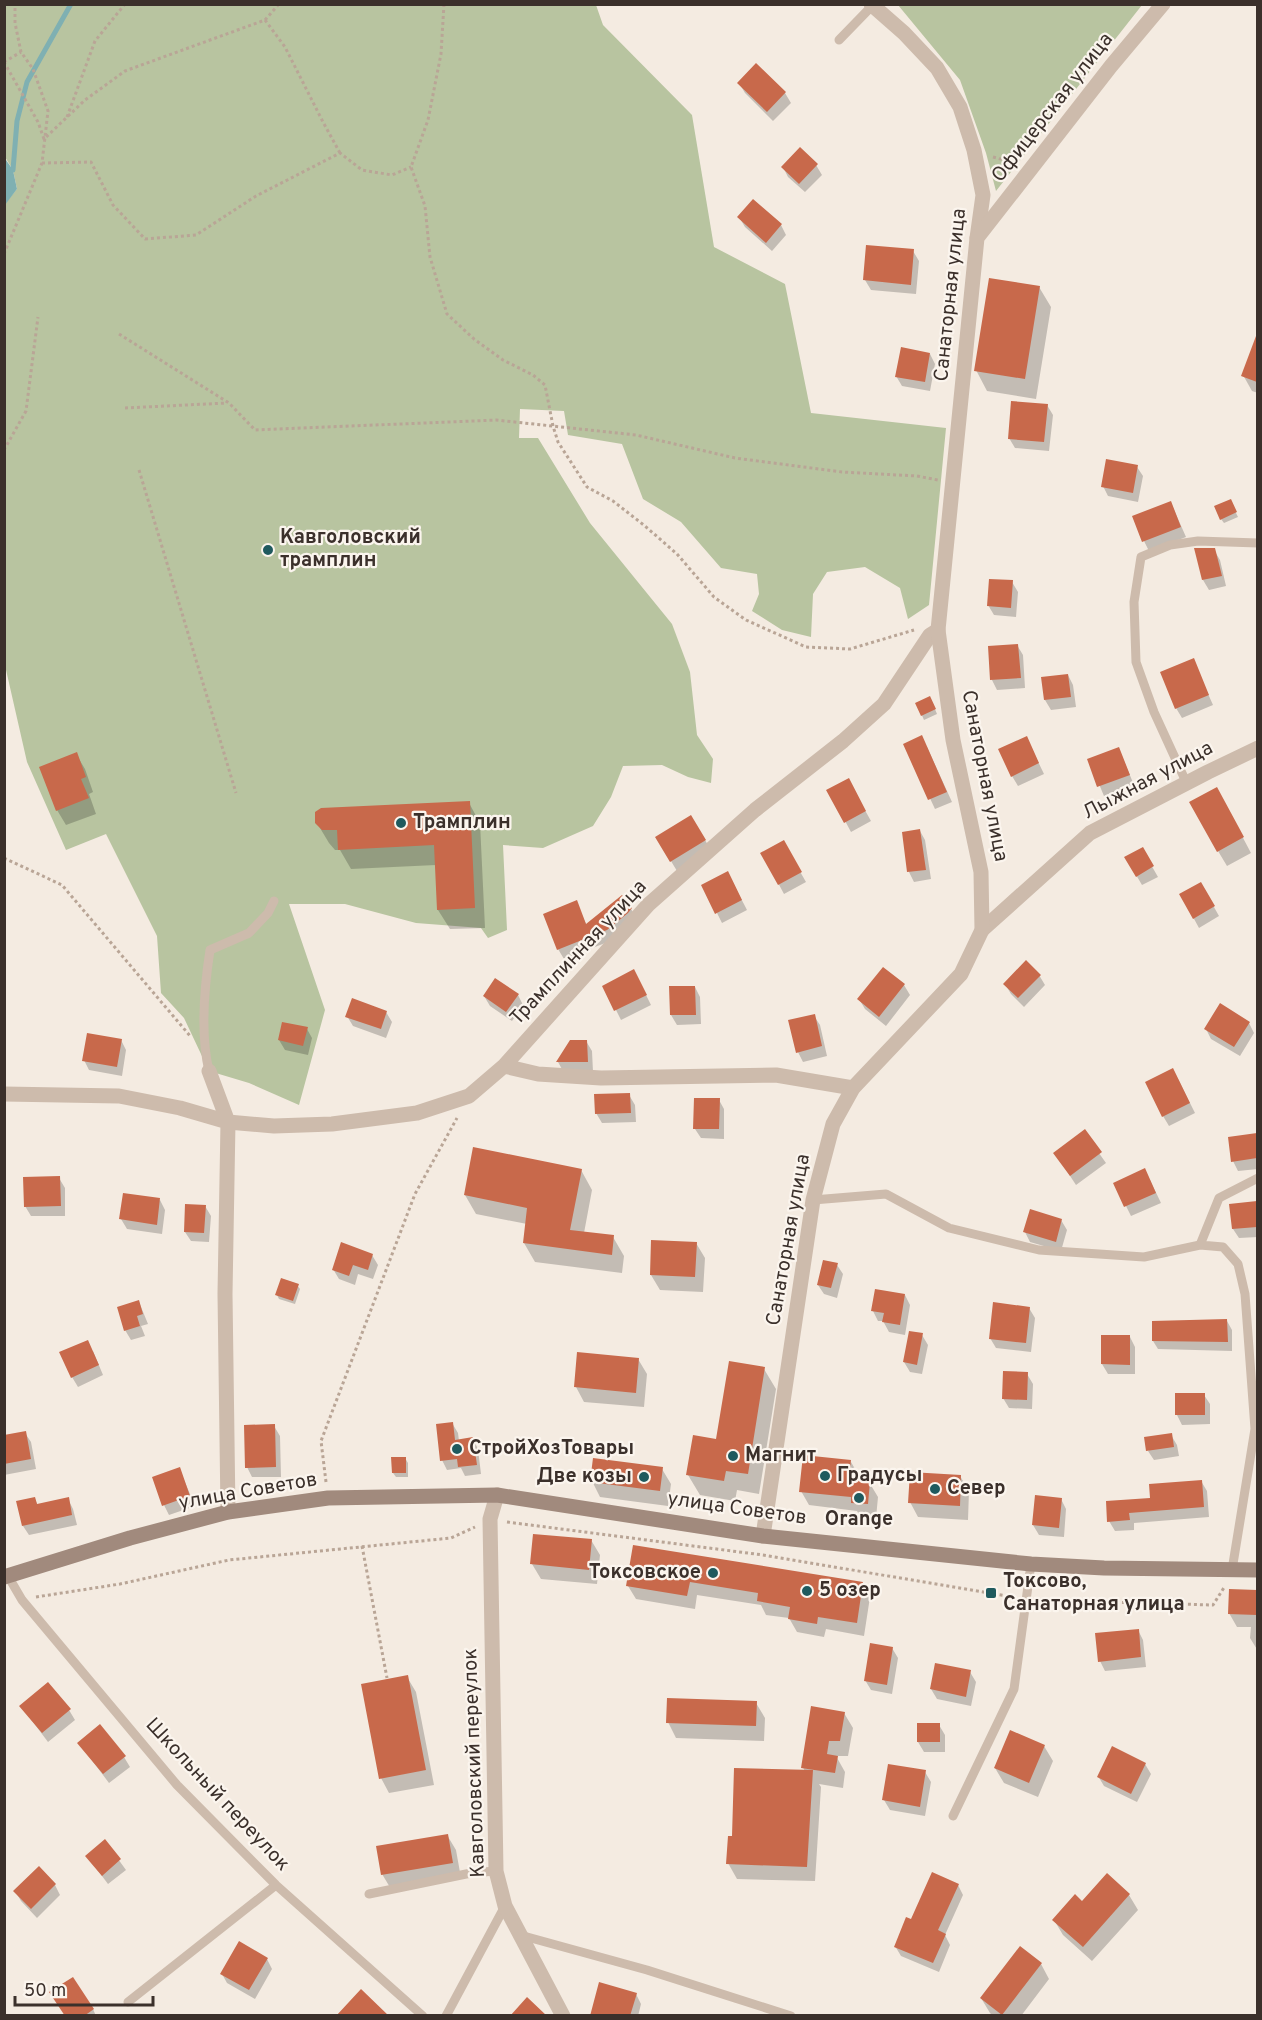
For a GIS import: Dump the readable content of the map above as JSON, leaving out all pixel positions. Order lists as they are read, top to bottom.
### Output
{
  "streets": {
    "main road": ["улица Советов"],
    "street": [
      "Офицерская улица",
      "Санаторная улица",
      "Лыжная улица",
      "Трамплинная улица",
      "Кавголовский переулок"
    ],
    "lane": ["Школьный переулок"]
  },
  "crossings": [
    ["Офицерская улица", "Санаторная улица"],
    ["Санаторная улица", "Лыжная улица"],
    ["Санаторная улица", "Трамплинная улица"],
    ["Санаторная улица", "улица Советов"],
    ["улица Советов", "Кавголовский переулок"],
    ["улица Советов", "Школьный переулок"]
  ],
  "places": {
    "other": [
      "Кавголовский трамплин",
      "Трамплин",
      "СтройХозТовары",
      "Магнит",
      "Градусы",
      "Две козы",
      "Север",
      "Orange",
      "Токсовское",
      "5 озер"
    ],
    "transit": ["Токсово, Санаторная улица"]
  },
  "scale_bar": "50 m"
}
